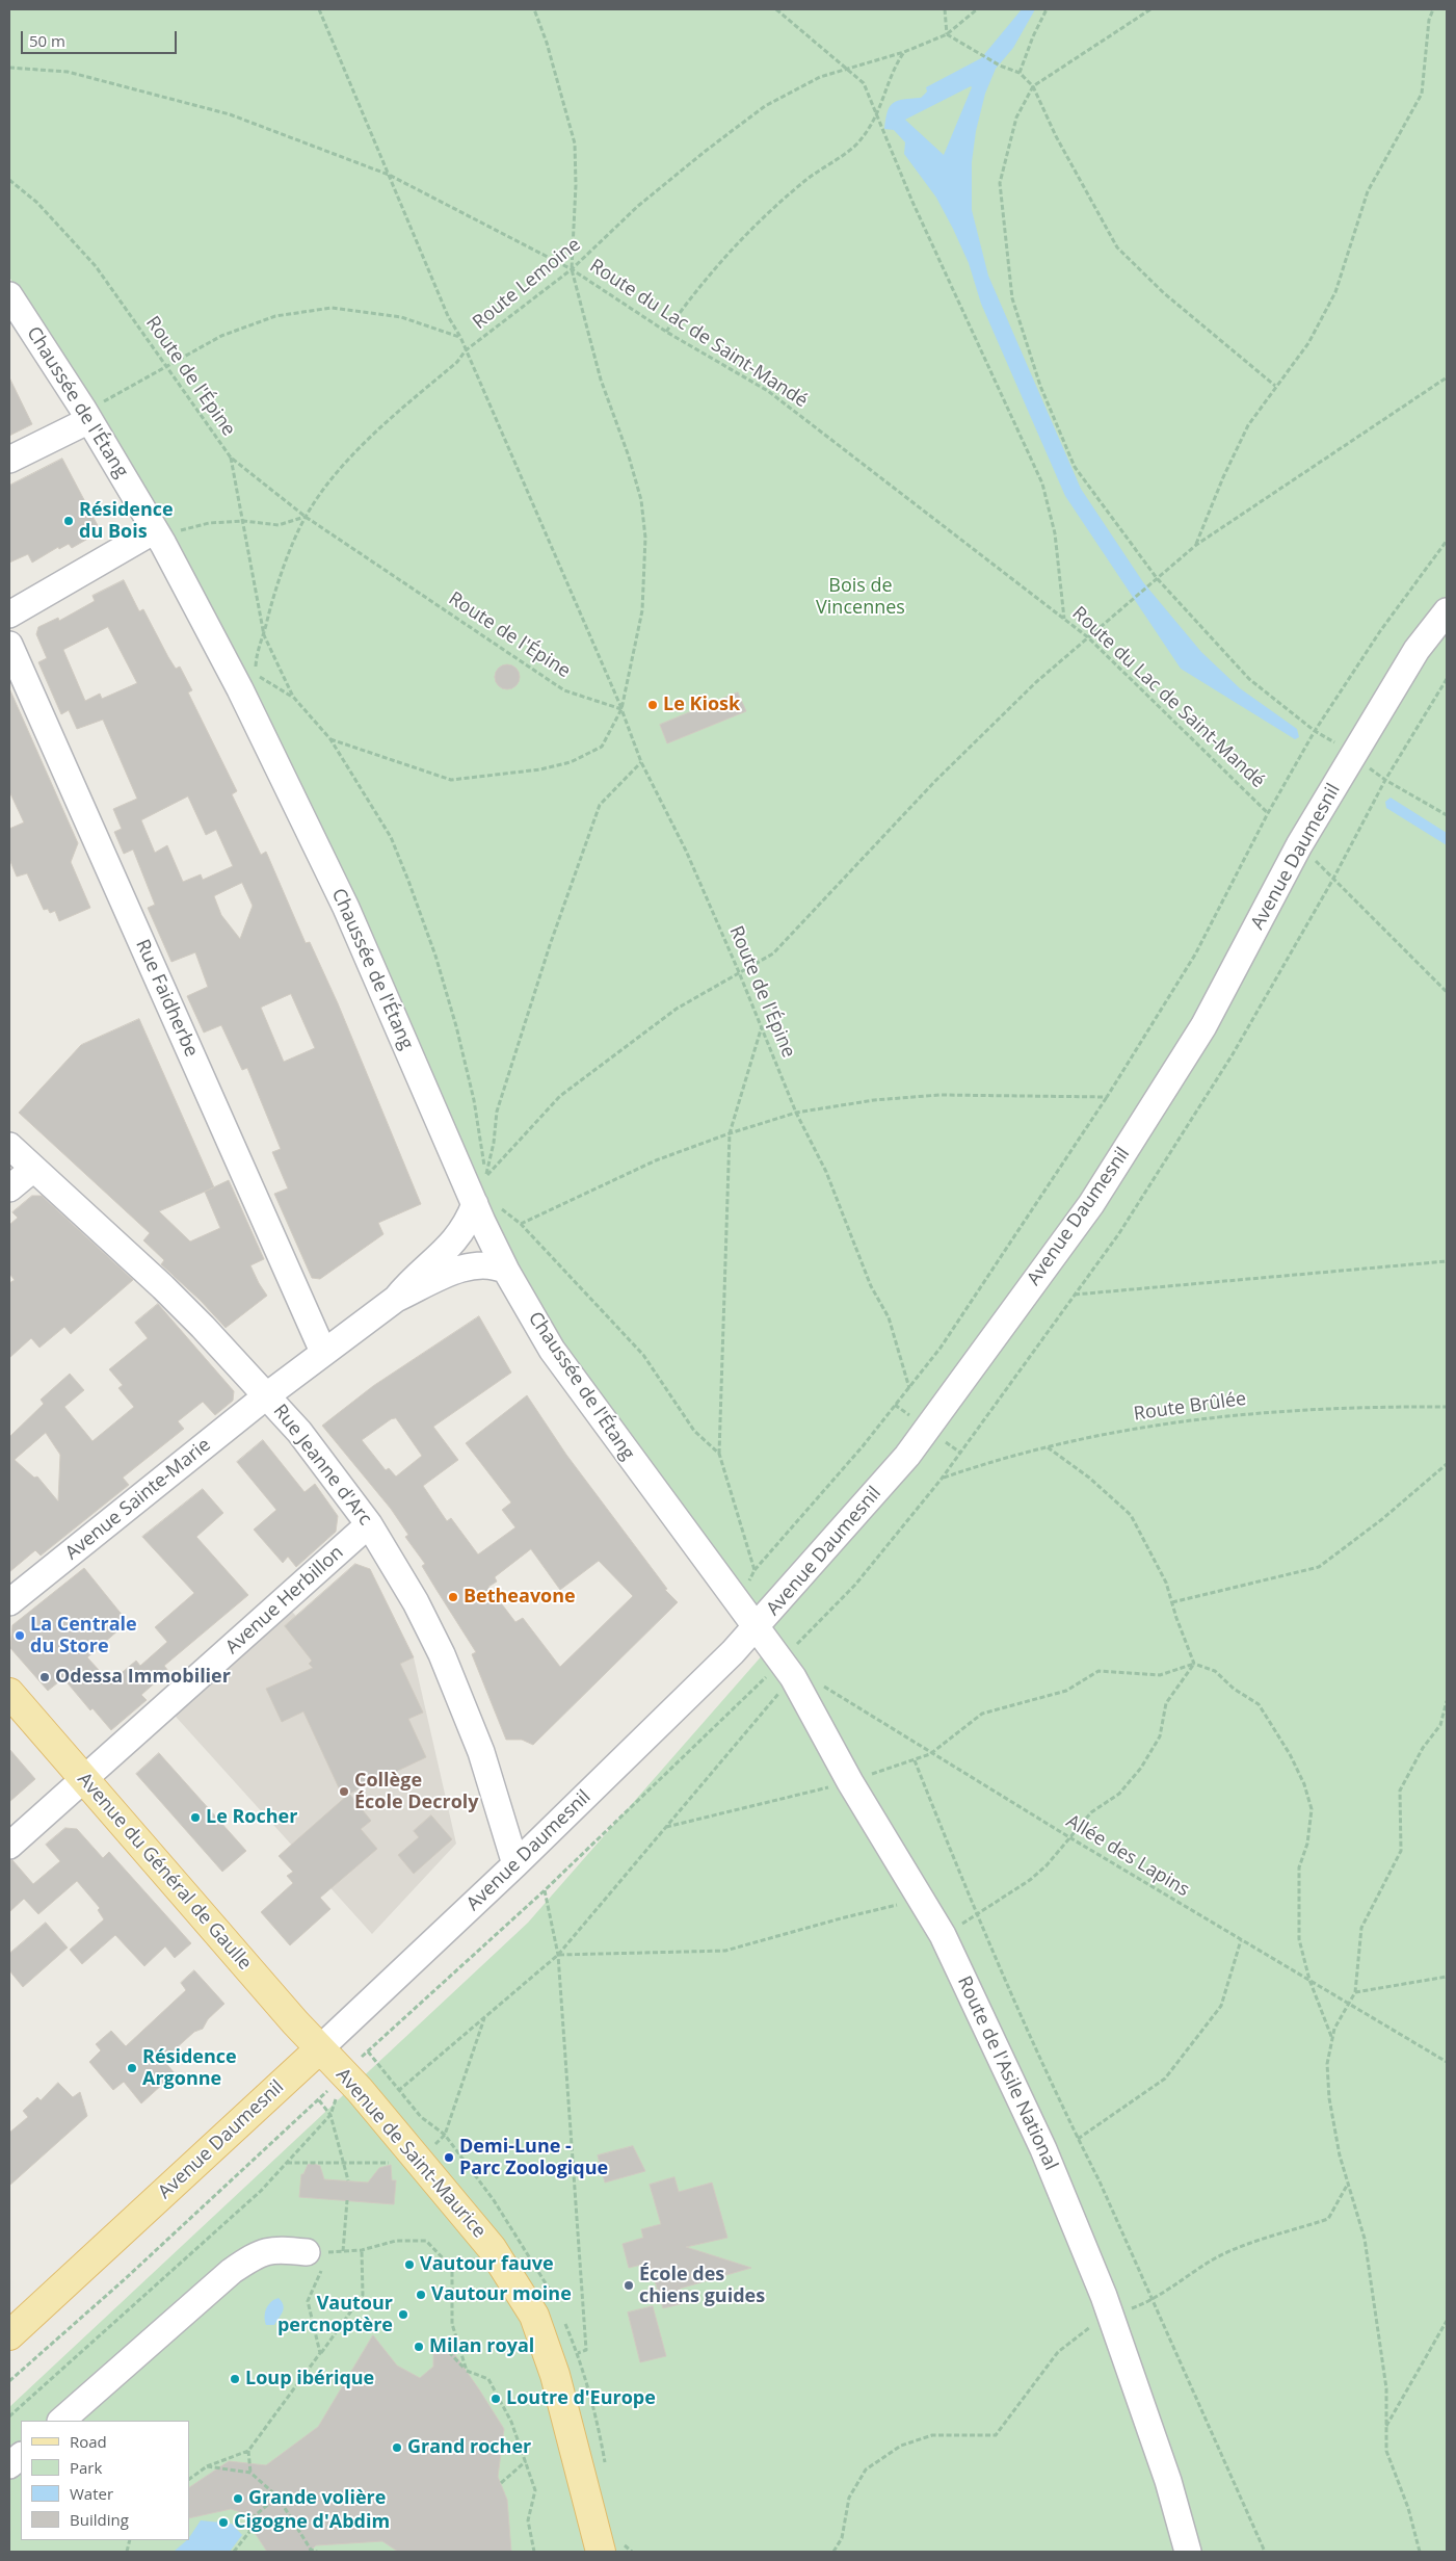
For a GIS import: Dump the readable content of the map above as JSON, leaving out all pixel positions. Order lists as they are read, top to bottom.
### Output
{
  "streets": {
    "main road": ["Avenue Daumesnil", "Avenue du Général de Gaulle", "Avenue de Saint-Maurice"],
    "street": [
      "Chaussée de l'Étang",
      "Rue Faidherbe",
      "Rue Jeanne d'Arc",
      "Avenue Sainte-Marie",
      "Avenue Herbillon",
      "Route de l'Asile National"
    ],
    "path": [
      "Route Lemoine",
      "Route du Lac de Saint-Mandé",
      "Route de l'Épine",
      "Route Brûlée",
      "Allée des Lapins"
    ]
  },
  "crossings": [
    ["Route Lemoine", "Route du Lac de Saint-Mandé"],
    ["Route Lemoine", "Route de l'Épine"],
    ["Chaussée de l'Étang", "Avenue Daumesnil"],
    ["Chaussée de l'Étang", "Route de l'Asile National"],
    ["Avenue Daumesnil", "Route Brûlée"],
    ["Avenue Daumesnil", "Rue Jeanne d'Arc"],
    ["Avenue Daumesnil", "Allée des Lapins"],
    ["Avenue Daumesnil", "Avenue du Général de Gaulle"],
    ["Avenue Daumesnil", "Route de l'Asile National"],
    ["Avenue Daumesnil", "Avenue de Saint-Maurice"],
    ["Rue Faidherbe", "Avenue Sainte-Marie"],
    ["Rue Jeanne d'Arc", "Avenue Sainte-Marie"],
    ["Rue Jeanne d'Arc", "Avenue Herbillon"],
    ["Avenue Herbillon", "Avenue du Général de Gaulle"],
    ["Allée des Lapins", "Route de l'Asile National"],
    ["Avenue du Général de Gaulle", "Avenue de Saint-Maurice"]
  ],
  "parks": ["Bois de Vincennes"],
  "places": [
    "Résidence du Bois",
    "Le Kiosk",
    "Betheavone",
    "La Centrale du Store",
    "Odessa Immobilier",
    "Collège École Decroly",
    "Le Rocher",
    "Résidence Argonne",
    "Demi-Lune - Parc Zoologique",
    "Vautour fauve",
    "École des chiens guides",
    "Vautour moine",
    "Vautour percnoptère",
    "Milan royal",
    "Loup ibérique",
    "Loutre d'Europe",
    "Grand rocher",
    "Grande volière",
    "Cigogne d'Abdim"
  ],
  "legend": [
    "Road",
    "Park",
    "Water",
    "Building"
  ],
  "scale_bar": "50 m"
}
